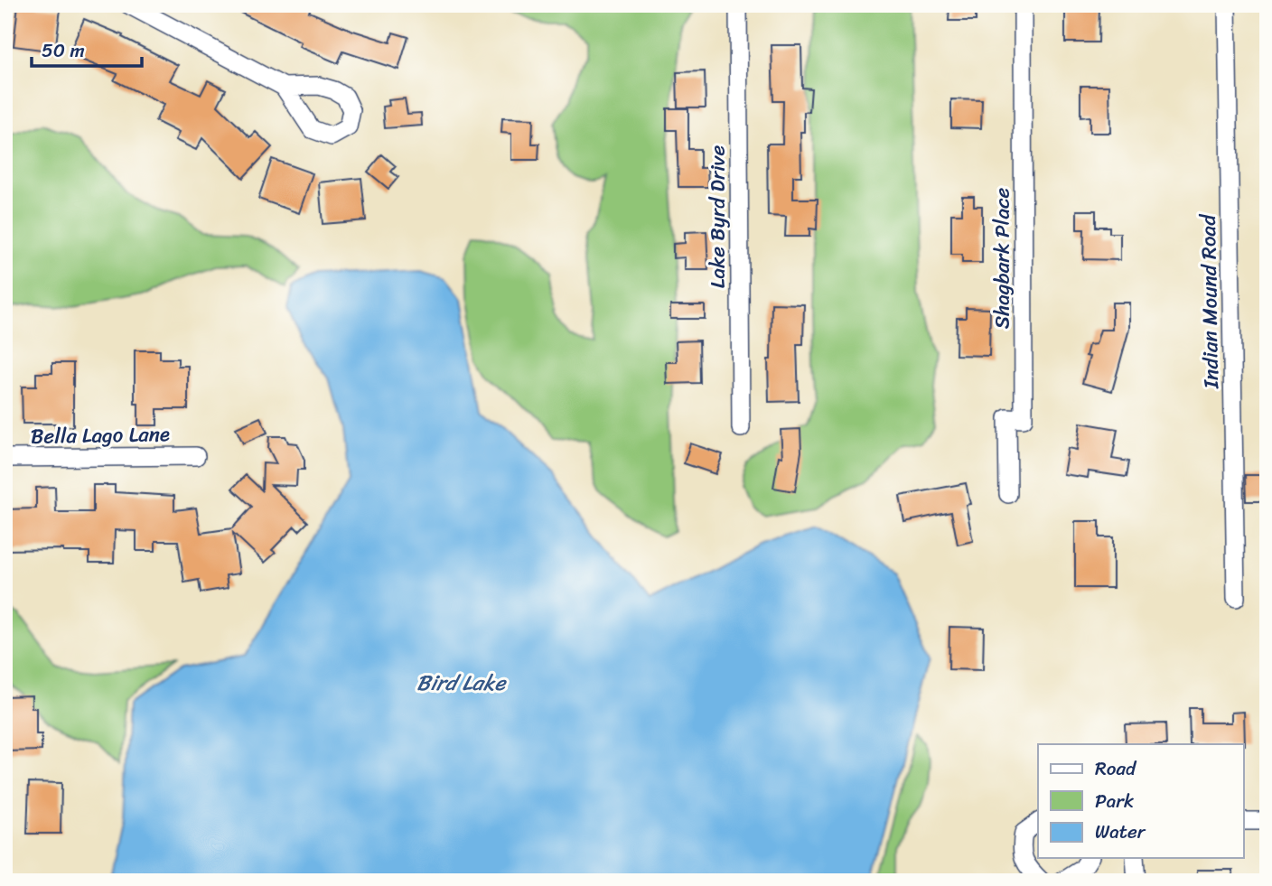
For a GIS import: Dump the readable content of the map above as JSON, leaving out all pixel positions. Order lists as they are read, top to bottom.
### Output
{
  "streets": {
    "street": [
      "Lake Byrd Drive",
      "Shagbark Place",
      "Indian Mound Road",
      "Bella Lago Lane"
    ]
  },
  "water": ["Bird Lake"],
  "legend": ["Road", "Park", "Water"],
  "scale_bar": "50 m"
}
